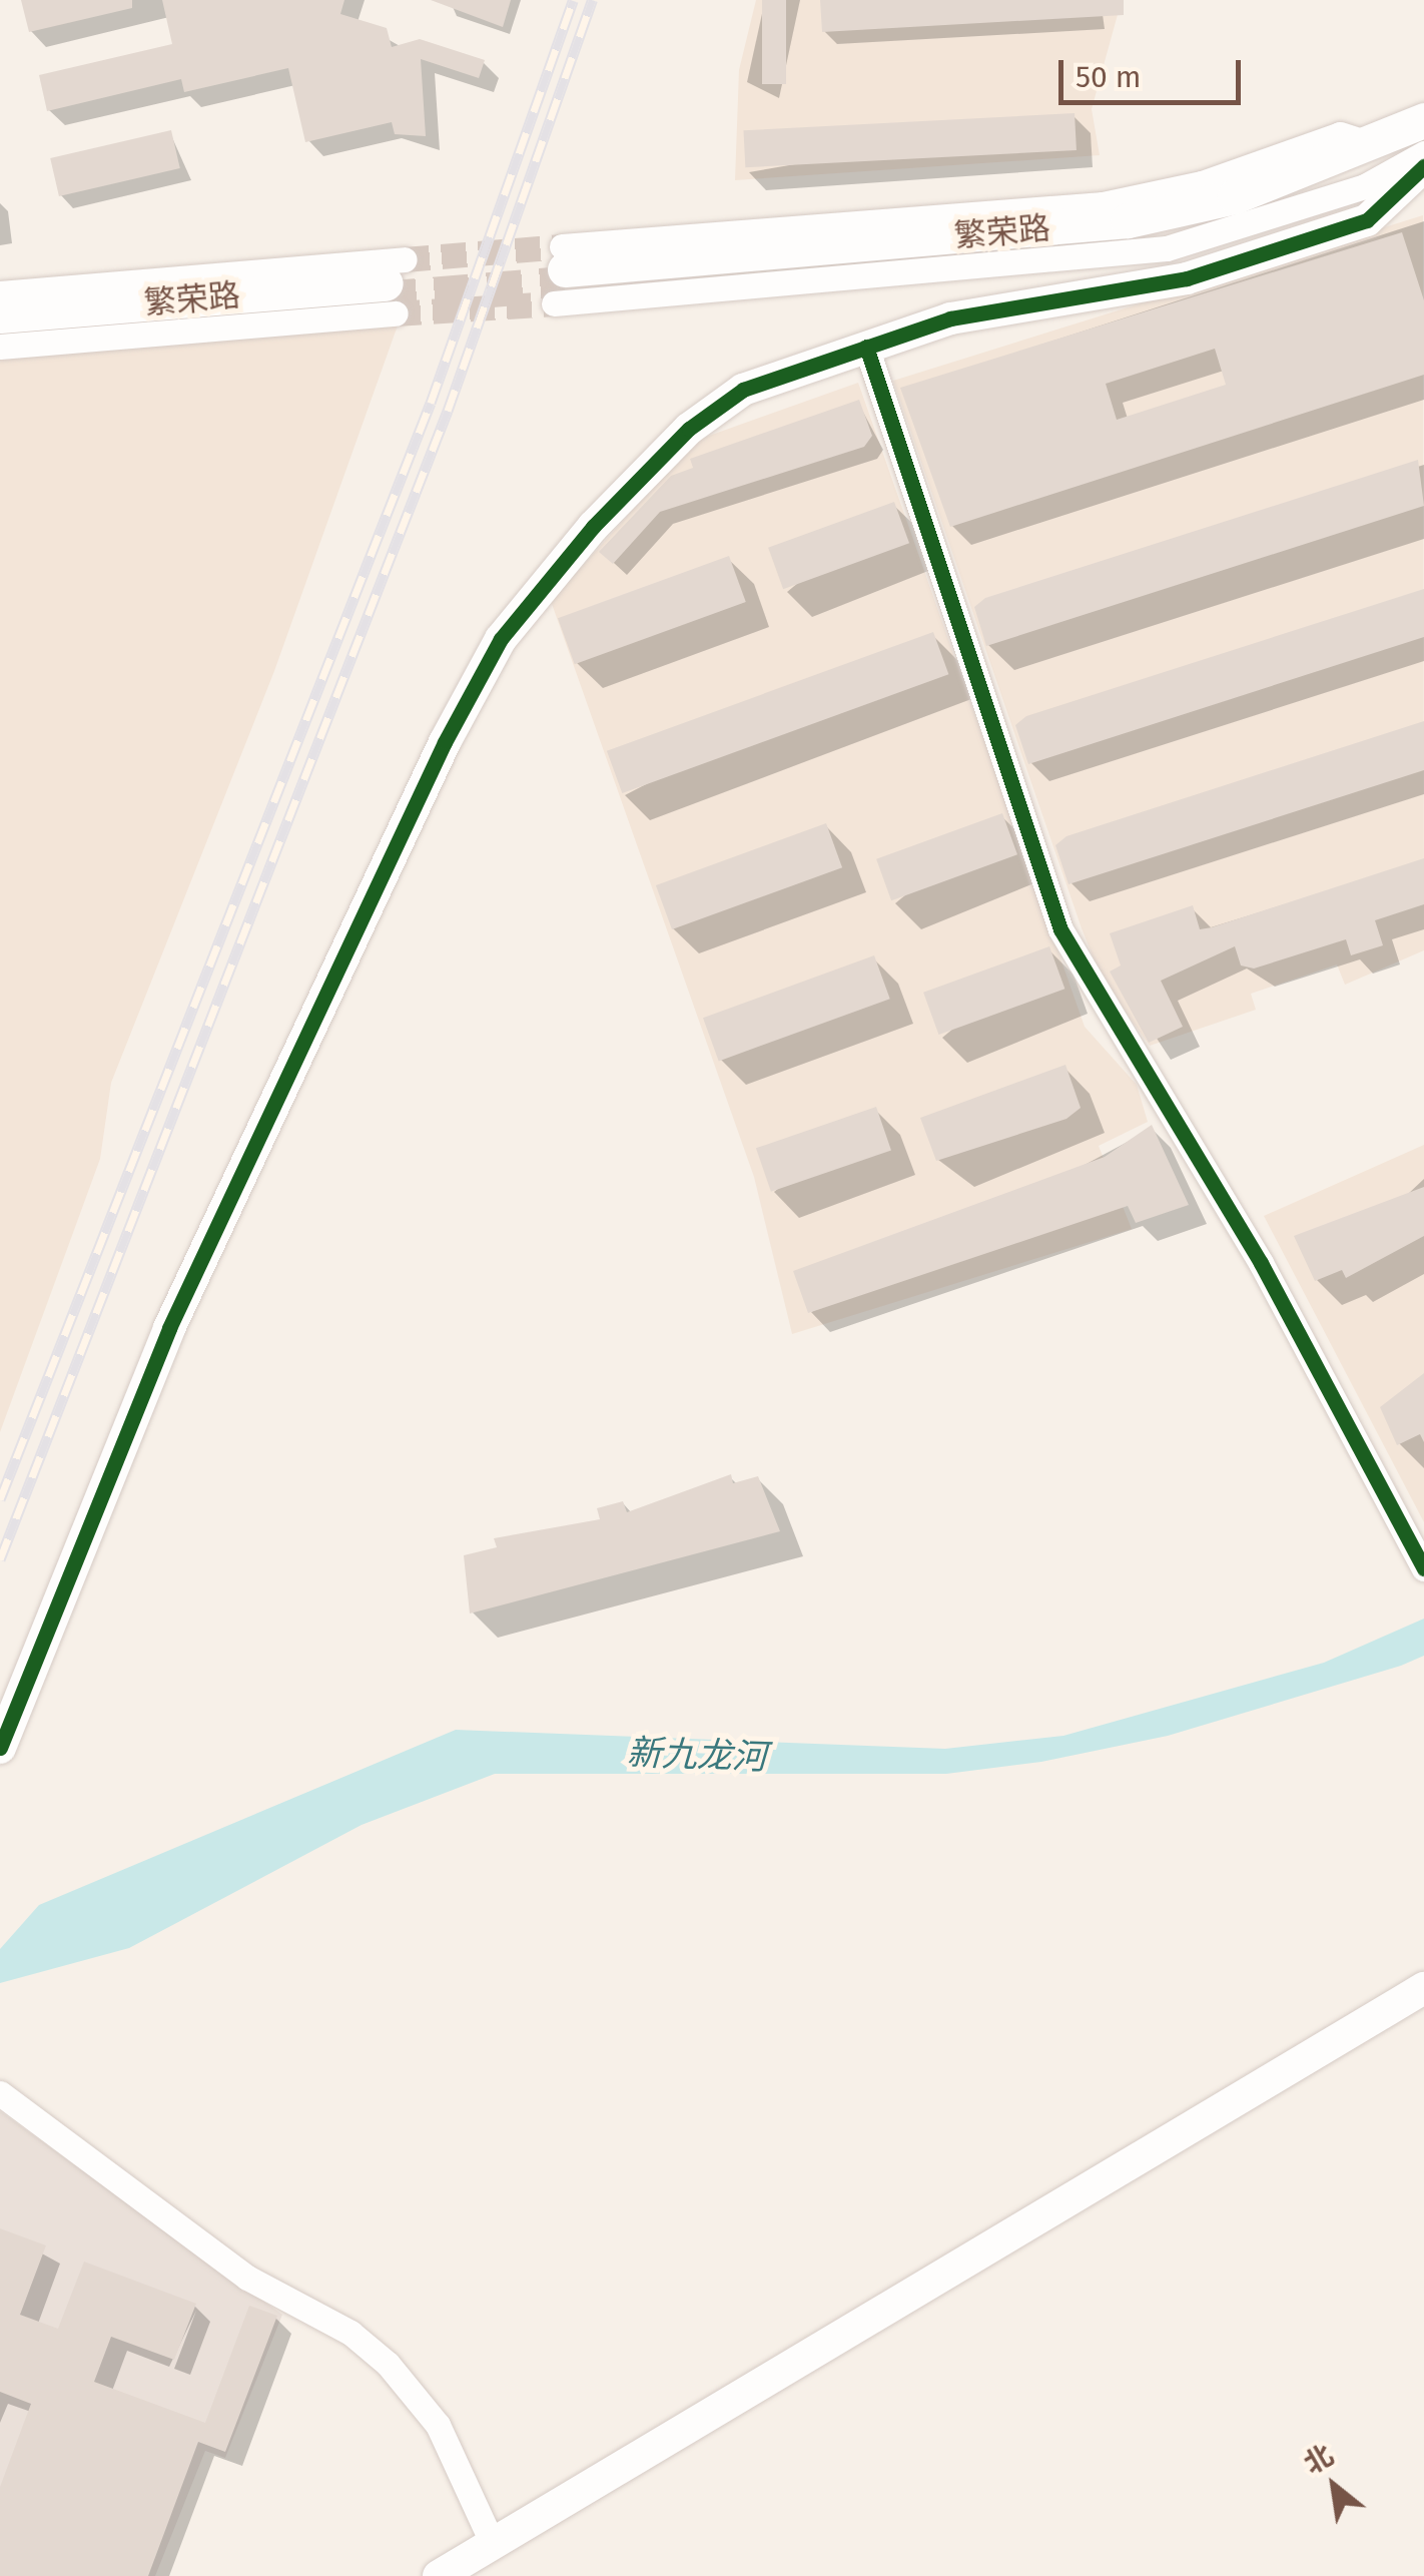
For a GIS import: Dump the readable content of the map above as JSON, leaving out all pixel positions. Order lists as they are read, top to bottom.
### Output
{
  "streets": {
    "main road": ["繁荣路"]
  },
  "water": ["新九龙河"],
  "scale_bar": "50 m",
  "north": "top left"
}
